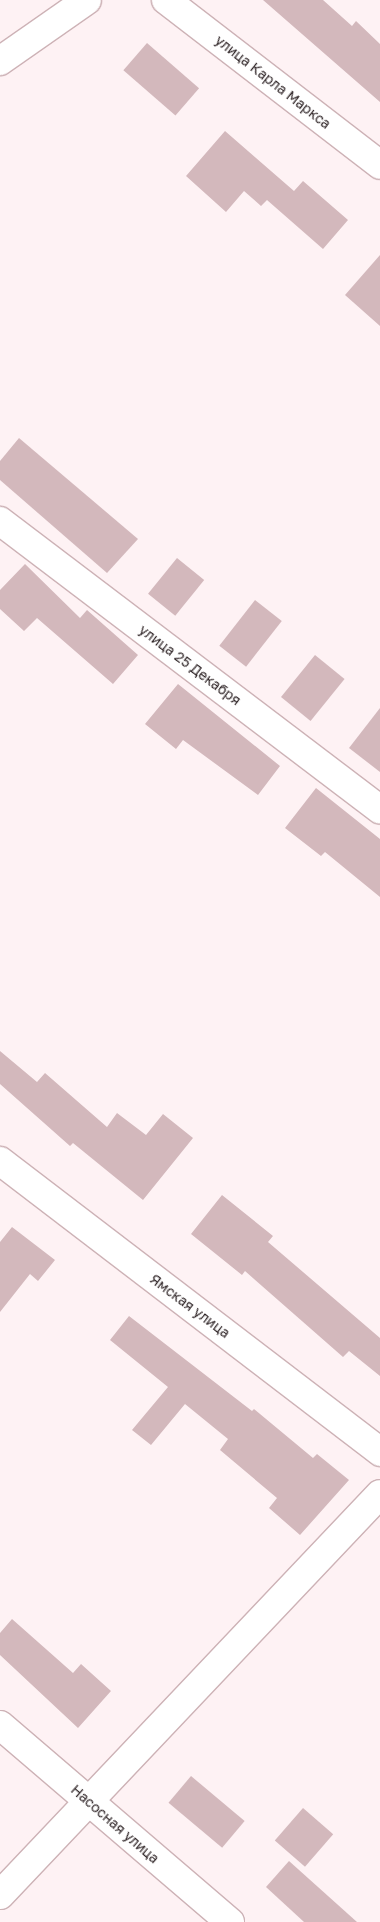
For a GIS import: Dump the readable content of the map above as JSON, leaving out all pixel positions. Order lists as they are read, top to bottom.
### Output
{
  "streets": {
    "street": [
      "улица Карла Маркса",
      "улица 25 Декабря",
      "Ямская улица",
      "Насосная улица"
    ]
  }
}
